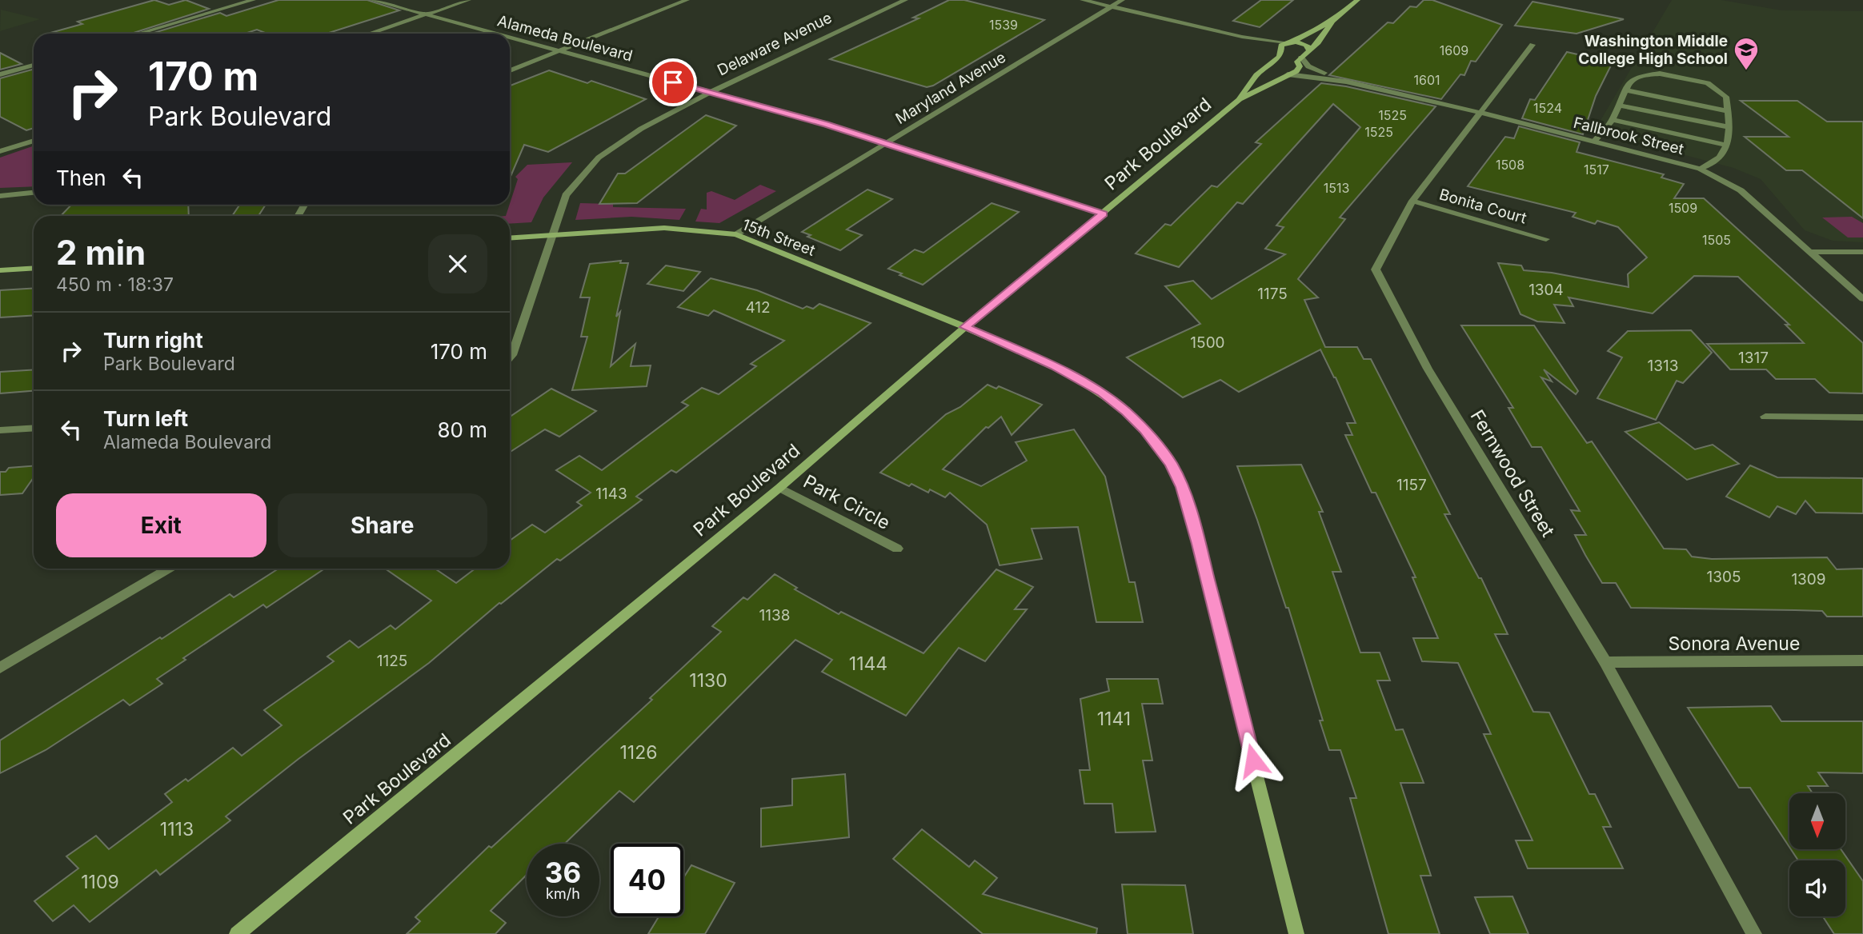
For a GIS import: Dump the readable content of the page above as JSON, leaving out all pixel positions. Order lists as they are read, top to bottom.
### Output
{
  "streets": {
    "street": [
      "Alameda Boulevard",
      "Delaware Avenue",
      "Maryland Avenue",
      "Fallbrook Street",
      "Park Boulevard",
      "Bonita Court",
      "15th Street",
      "Fernwood Street",
      "Park Circle",
      "Sonora Avenue"
    ]
  },
  "crossings": [
    ["Alameda Boulevard", "Delaware Avenue"],
    ["Alameda Boulevard", "Maryland Avenue"],
    ["Alameda Boulevard", "Park Boulevard"],
    ["Delaware Avenue", "15th Street"],
    ["Maryland Avenue", "15th Street"],
    ["Fallbrook Street", "Fernwood Street"],
    ["Park Boulevard", "15th Street"],
    ["Park Boulevard", "Park Circle"],
    ["Bonita Court", "Fernwood Street"],
    ["Fernwood Street", "Sonora Avenue"]
  ],
  "places": {
    "school or university": ["Washington Middle College High School"]
  },
  "house_numbers": [
    "1539",
    "1609",
    "1601",
    "1524",
    "1525",
    "1525",
    "1508",
    "1517",
    "1513",
    "1509",
    "1505",
    "1304",
    "1175",
    "412",
    "1500",
    "1317",
    "1313",
    "1157",
    "1143",
    "1305",
    "1309",
    "1138",
    "1125",
    "1144",
    "1130",
    "1141",
    "1126",
    "1113",
    "1109"
  ],
  "north": "bottom",
  "page": {
    "turn": ["170 m", "Park Boulevard"],
    "then": "Then",
    "heading": ["2 min", "450 m · 18:37"],
    "list": [
      {
        "name": "Turn right",
        "note": "Park Boulevard",
        "value": "170 m"
      },
      {
        "name": "Turn left",
        "note": "Alameda Boulevard",
        "value": "80 m"
      }
    ],
    "buttons": ["Exit", "Share"],
    "speed": "36 km/h",
    "limit": "40"
  }
}
